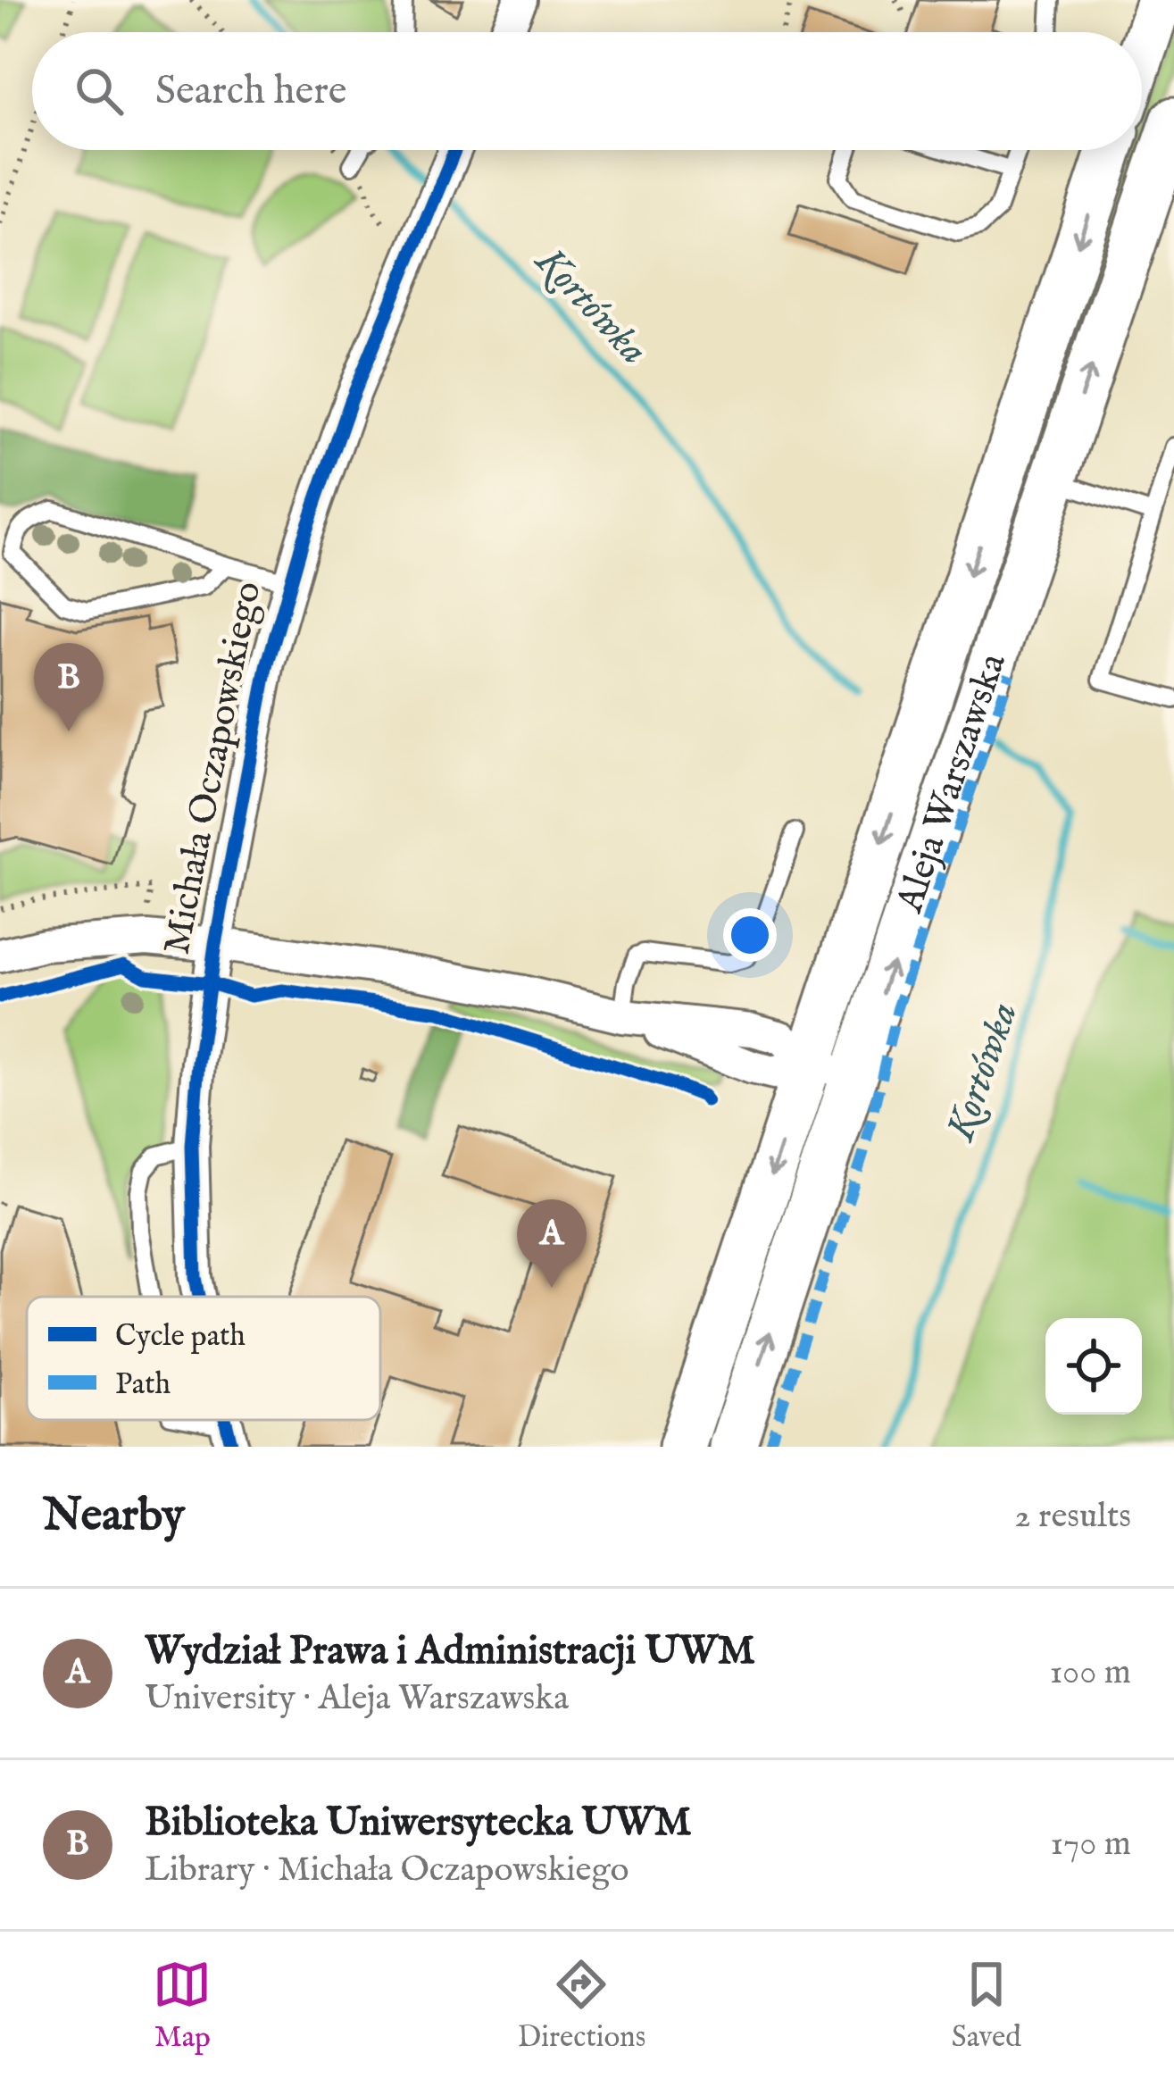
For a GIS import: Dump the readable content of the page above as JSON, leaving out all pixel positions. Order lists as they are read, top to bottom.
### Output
{
  "streets": {
    "main road": ["Aleja Warszawska"],
    "street": ["Michała Oczapowskiego"]
  },
  "water": ["Kortówka"],
  "legend": ["Cycle path", "Path"],
  "page": {
    "search": "Search here",
    "pins": ["B", "A"],
    "heading": ["Nearby", "2 results"],
    "list": [
      {
        "mark": "A",
        "name": "Wydział Prawa i Administracji UWM",
        "note": "University · Aleja Warszawska",
        "value": "100 m"
      },
      {
        "mark": "B",
        "name": "Biblioteka Uniwersytecka UWM",
        "note": "Library · Michała Oczapowskiego",
        "value": "170 m"
      }
    ],
    "nav": ["Map", "Directions", "Saved"]
  }
}
